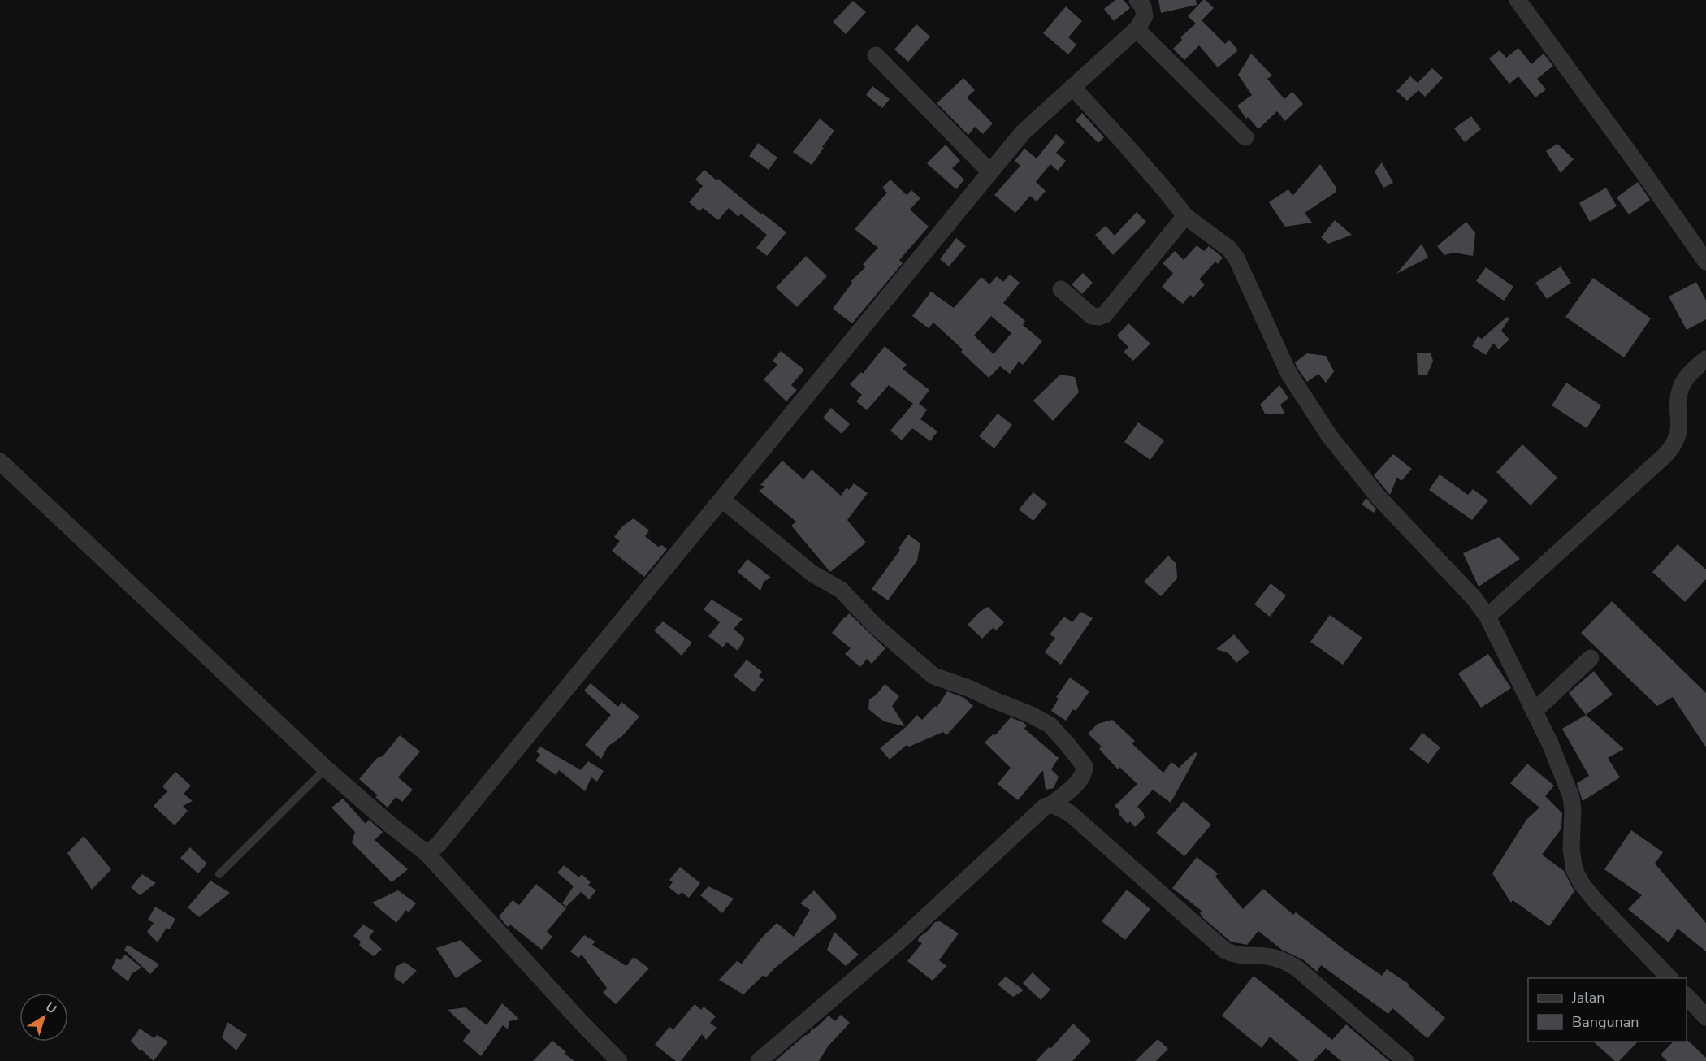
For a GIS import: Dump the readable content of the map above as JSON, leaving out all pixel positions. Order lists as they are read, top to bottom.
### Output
{
  "legend": ["Jalan", "Bangunan"],
  "north": "top right"
}
